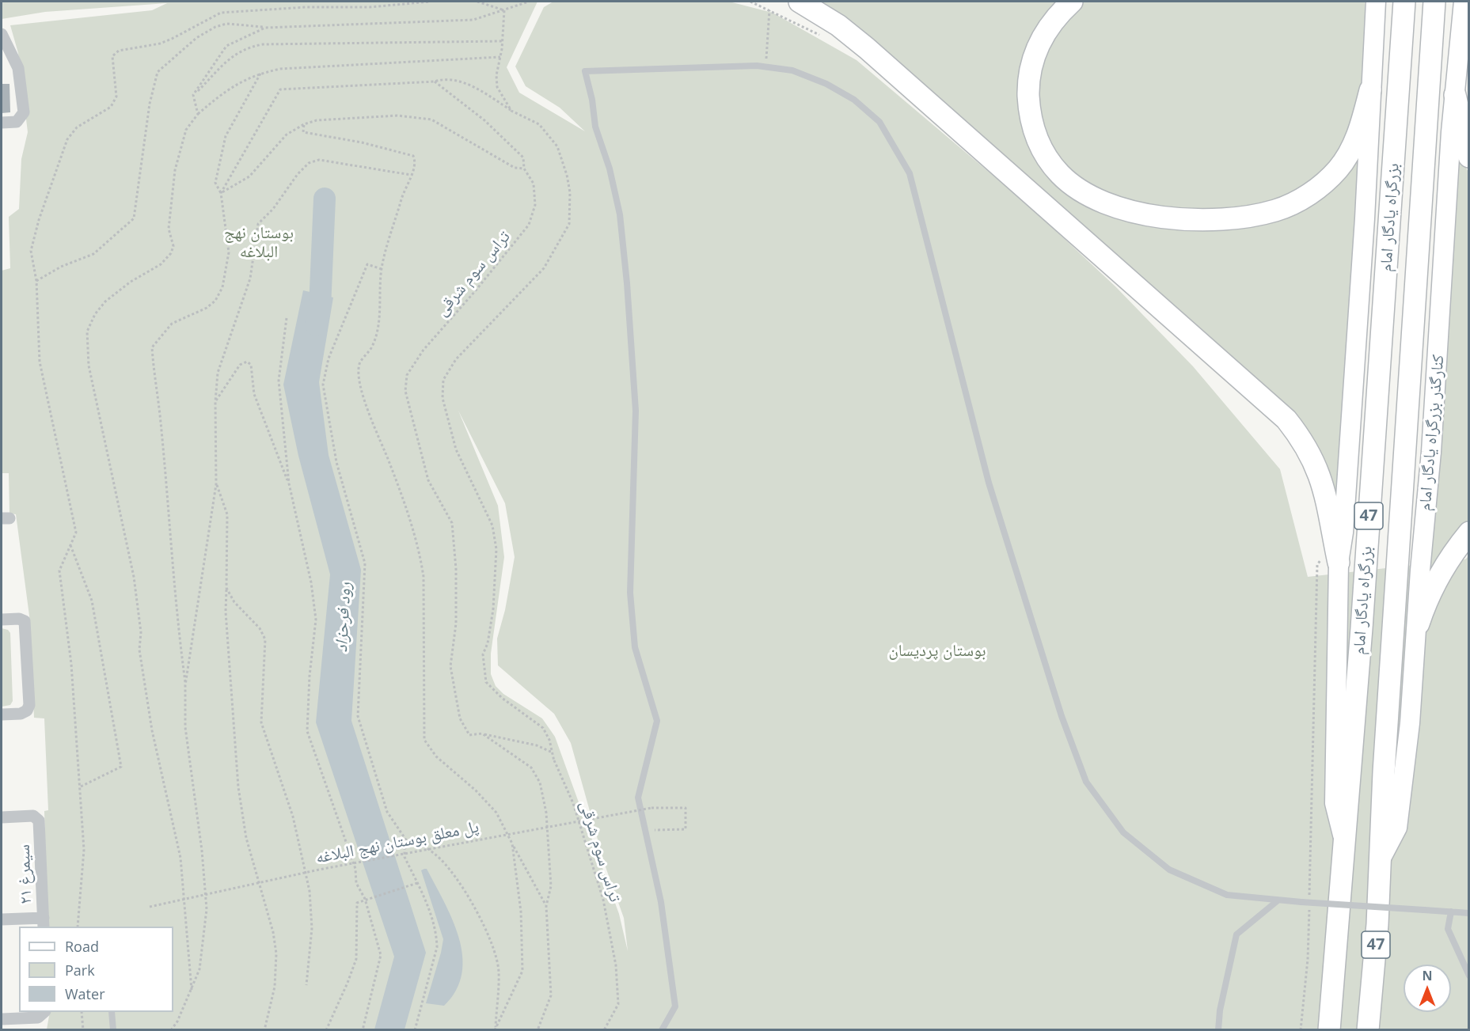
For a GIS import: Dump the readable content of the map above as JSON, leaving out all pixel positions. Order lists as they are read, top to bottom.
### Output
{
  "streets": {
    "highway": ["بزرگراه یادگار امام", "47"],
    "main road": ["کنارگذر بزرگراه یادگار امام"],
    "street": ["سیمرغ ۲۱"],
    "path": ["تراس سوم شرقی", "پل معلق بوستان نهج البلاغه"]
  },
  "crossings": [
    ["بزرگراه یادگار امام", "کنارگذر بزرگراه یادگار امام"]
  ],
  "water": ["رود فرحزاد"],
  "parks": ["بوستان نهج البلاغه", "بوستان پردیسان"],
  "legend": ["Road", "Park", "Water"],
  "north": "top"
}
